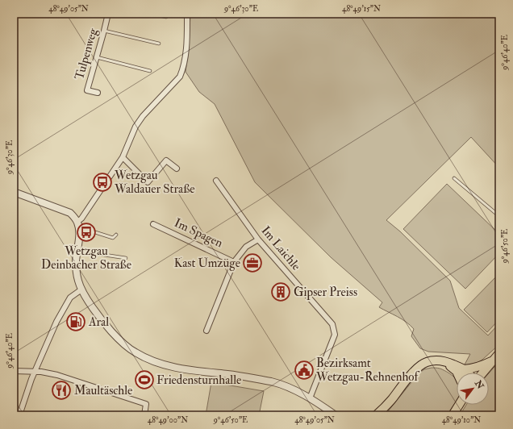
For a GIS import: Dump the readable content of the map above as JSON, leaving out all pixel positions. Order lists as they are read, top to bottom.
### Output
{
  "streets": {
    "street": ["Tulpenweg", "Im Spagen", "Im Laichle"]
  },
  "places": {
    "bus stop": ["Wetzgau Waldauer Straße", "Wetzgau Deinbacher Straße"],
    "office": ["Kast Umzüge"],
    "building": ["Gipser Preiss"],
    "fuel station": ["Aral"],
    "public building": ["Bezirksamt Wetzgau-Rehnenhof"],
    "sports": ["Friedensturnhalle"],
    "restaurant": ["Maultäschle"]
  },
  "north": "top right",
  "coordinates": [
    "48°49'05\"N",
    "9°46'30\"E",
    "48°49'15\"N",
    "9°46'40\"E",
    "9°46'50\"E",
    "48°49'00\"N",
    "48°49'10\"N"
  ]
}
